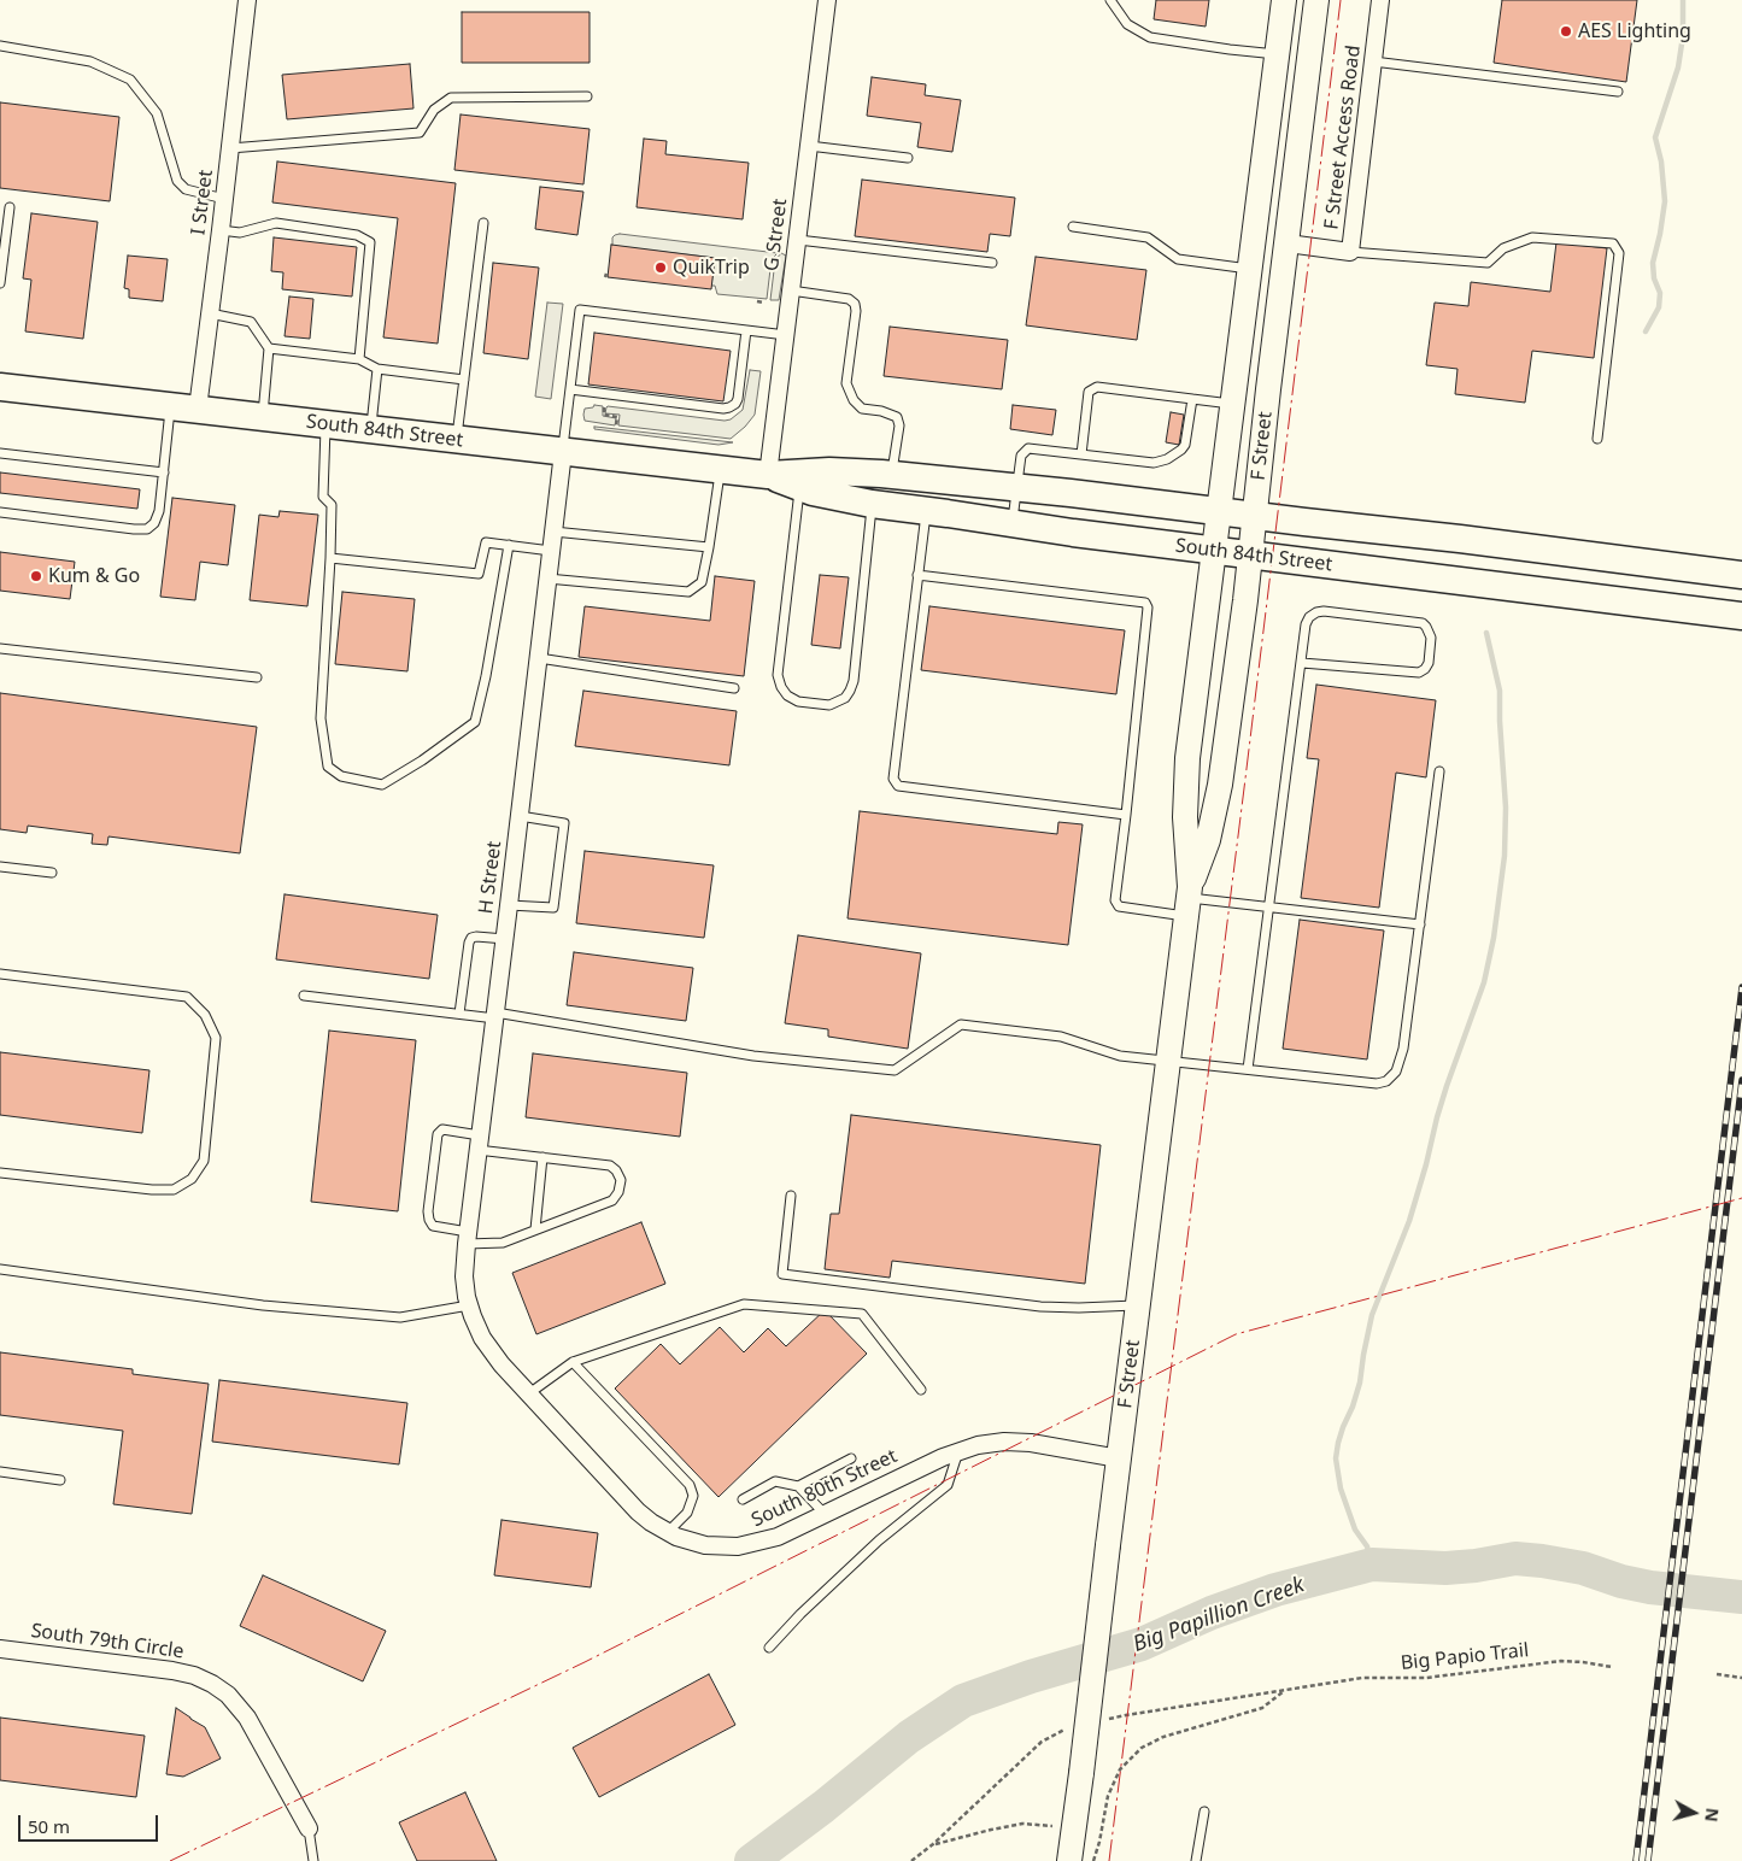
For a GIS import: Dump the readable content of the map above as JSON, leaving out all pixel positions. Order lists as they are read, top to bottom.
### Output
{
  "streets": {
    "main road": ["South 84th Street"],
    "street": [
      "F Street Access Road",
      "I Street",
      "G Street",
      "F Street",
      "H Street",
      "South 80th Street",
      "South 79th Circle"
    ],
    "path": ["Big Papio Trail"]
  },
  "crossings": [
    ["F Street Access Road", "F Street"],
    ["I Street", "South 84th Street"],
    ["G Street", "South 84th Street"],
    ["South 84th Street", "F Street"],
    ["South 84th Street", "H Street"],
    ["F Street", "South 80th Street"],
    ["H Street", "South 80th Street"]
  ],
  "water": ["Big Papillion Creek"],
  "places": ["AES Lighting", "QuikTrip", "Kum & Go"],
  "scale_bar": "50 m",
  "north": "right"
}
